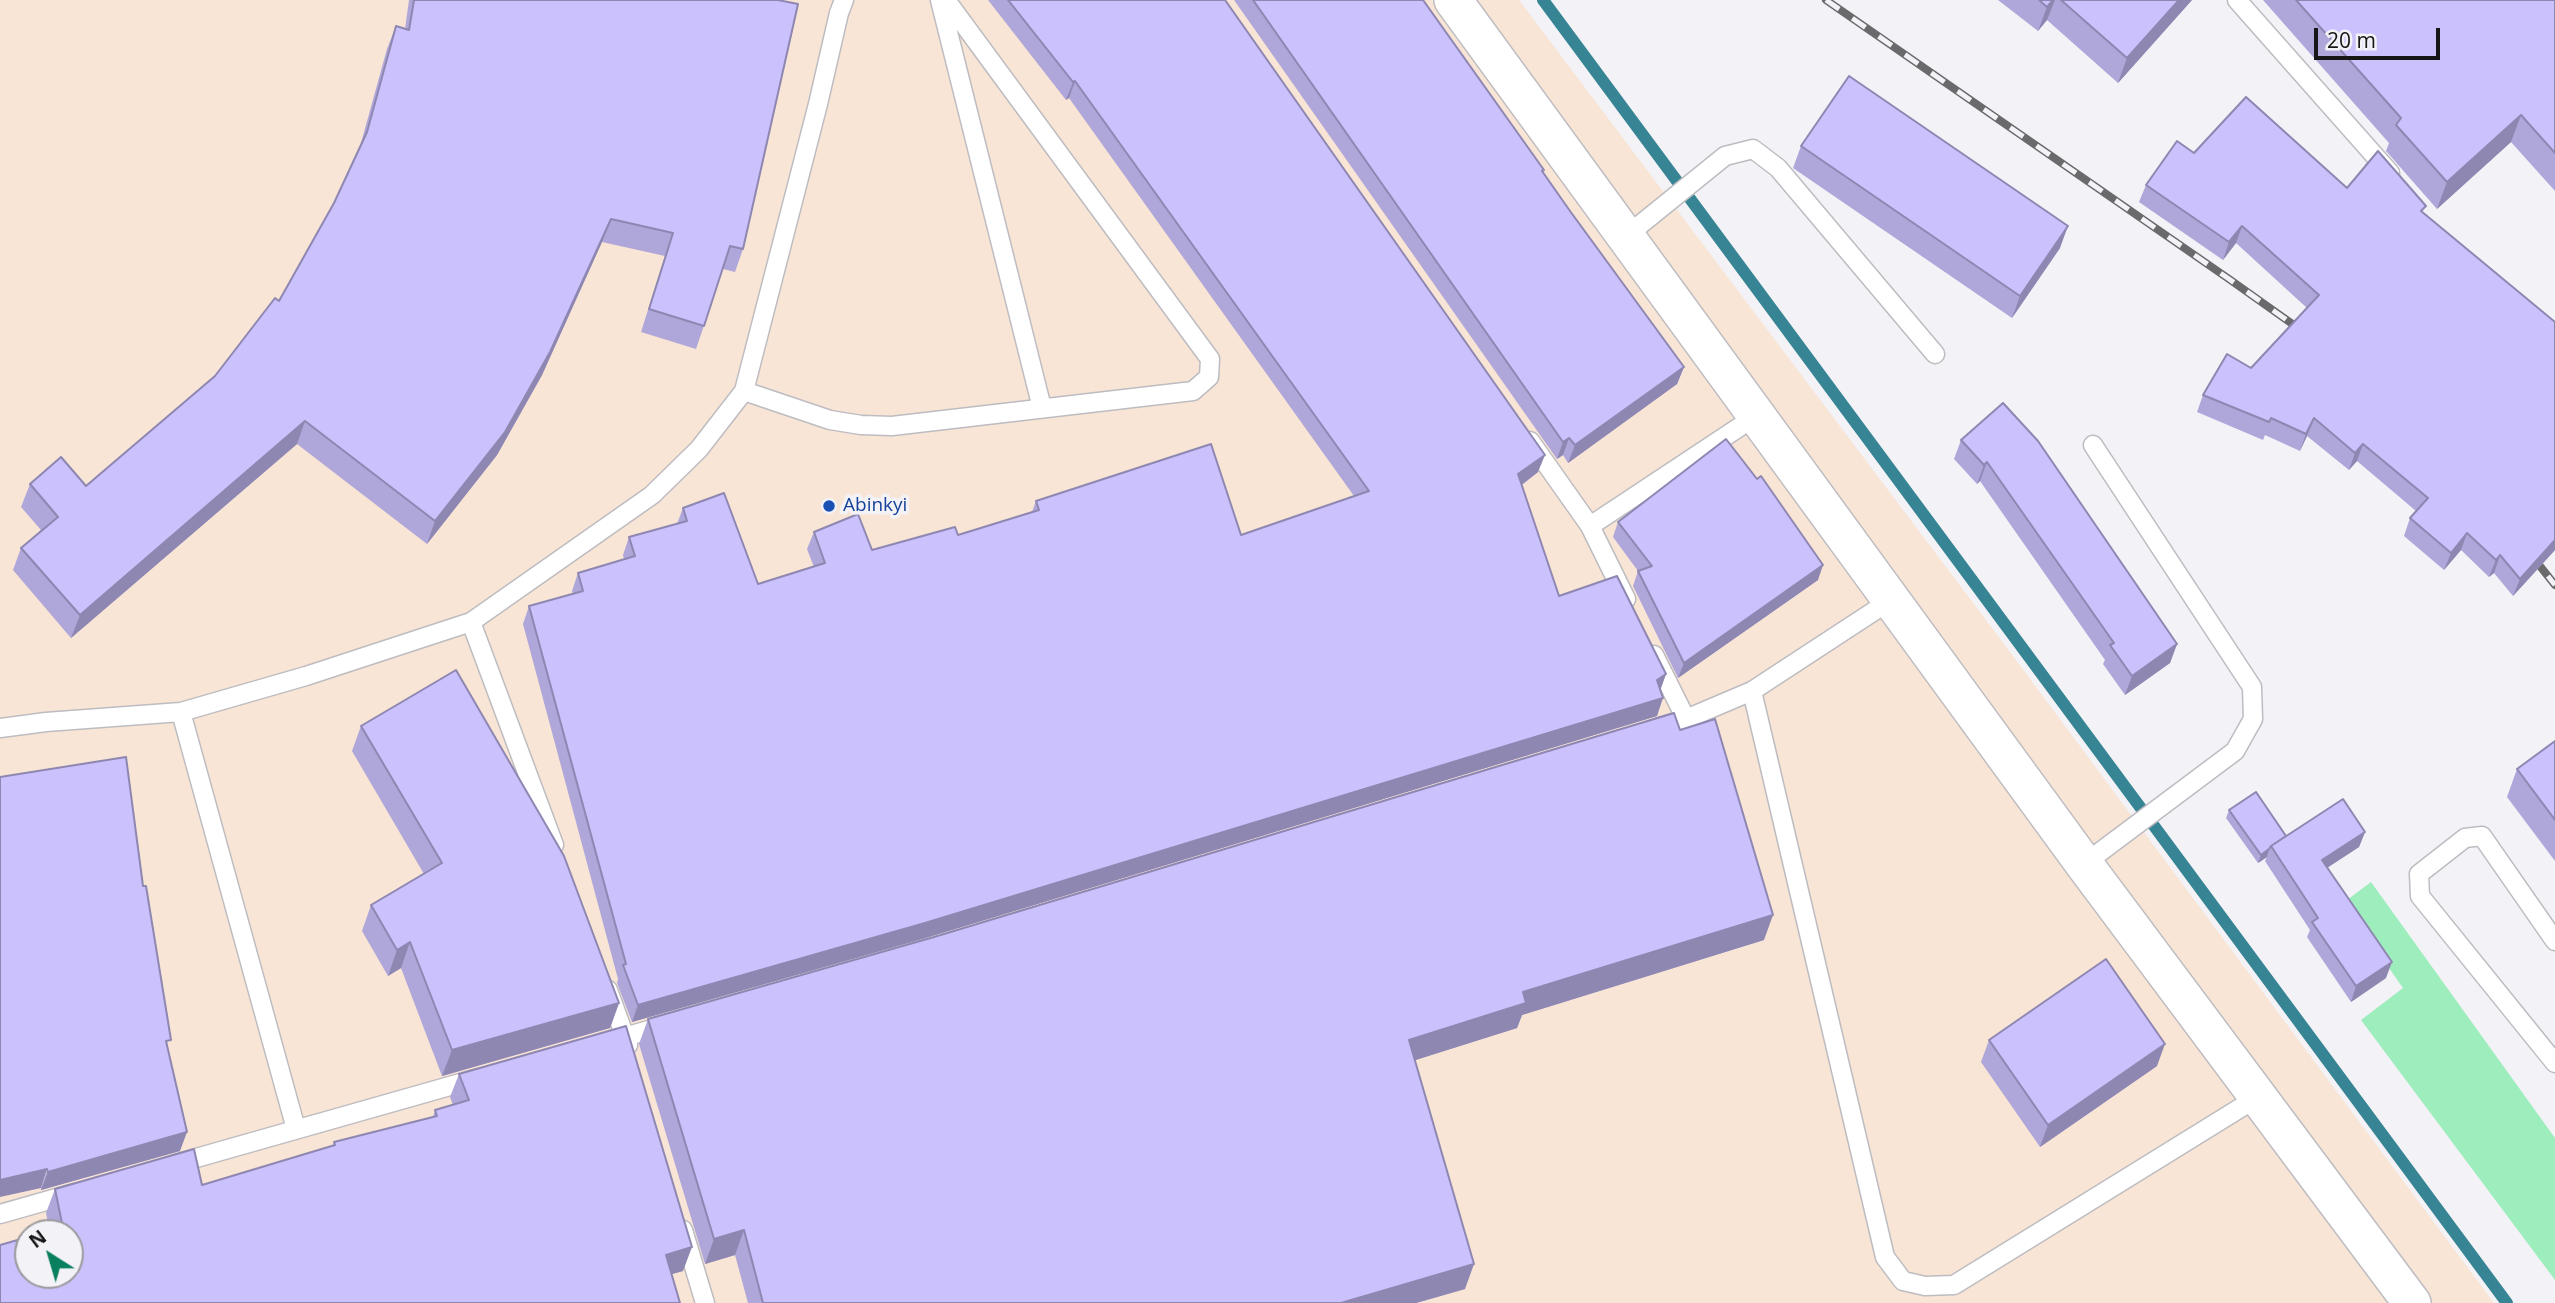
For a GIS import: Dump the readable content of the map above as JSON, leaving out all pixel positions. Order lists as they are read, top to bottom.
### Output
{
  "places": ["Abinkyi"],
  "scale_bar": "20 m",
  "north": "top left"
}
